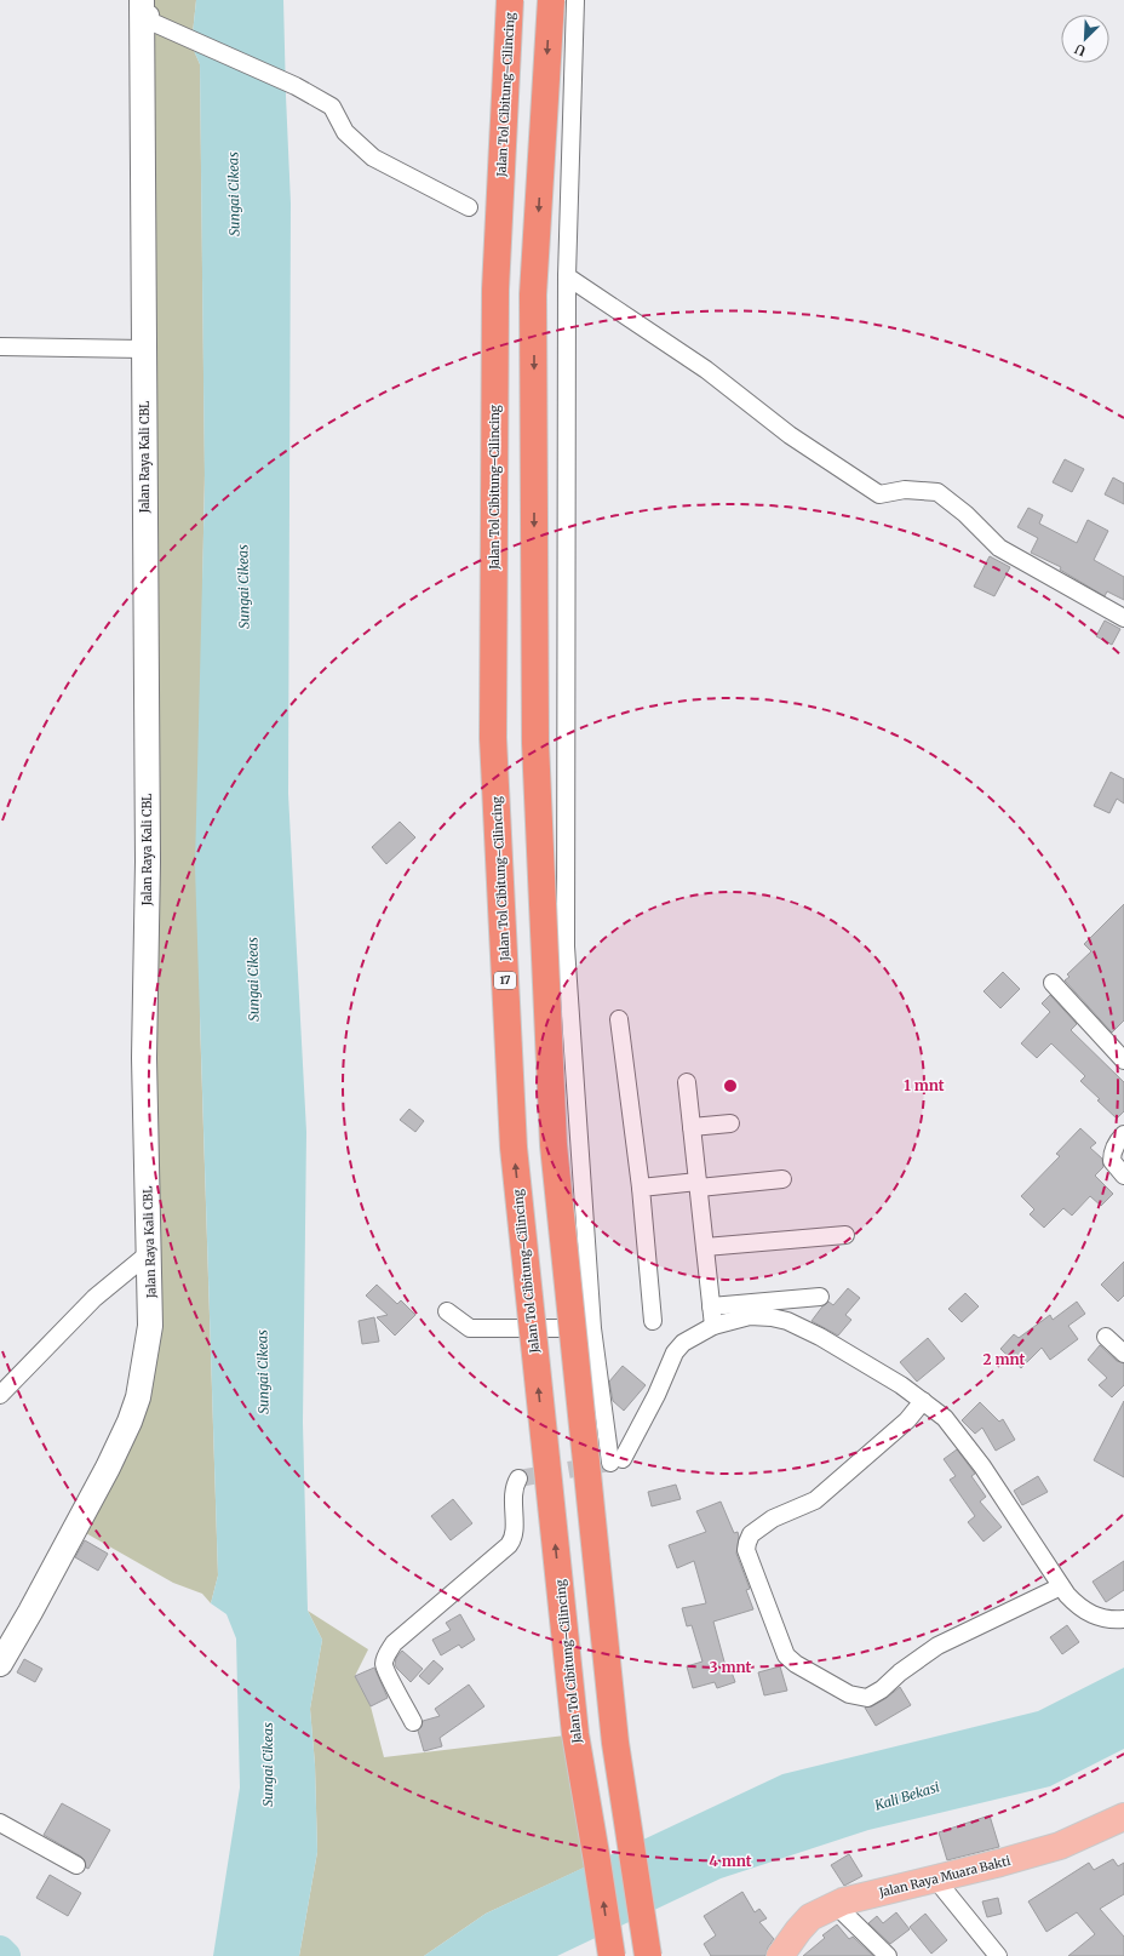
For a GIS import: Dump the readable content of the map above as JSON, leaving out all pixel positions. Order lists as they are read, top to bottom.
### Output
{
  "streets": {
    "highway": ["Jalan Tol Cibitung–Cilincing", "17"],
    "main road": ["Jalan Raya Muara Bakti"],
    "street": ["Jalan Raya Kali CBL"]
  },
  "water": ["Sungai Cikeas", "Kali Bekasi"],
  "north": "bottom left",
  "rings": [
    "1 mnt",
    "2 mnt",
    "3 mnt",
    "4 mnt"
  ]
}
